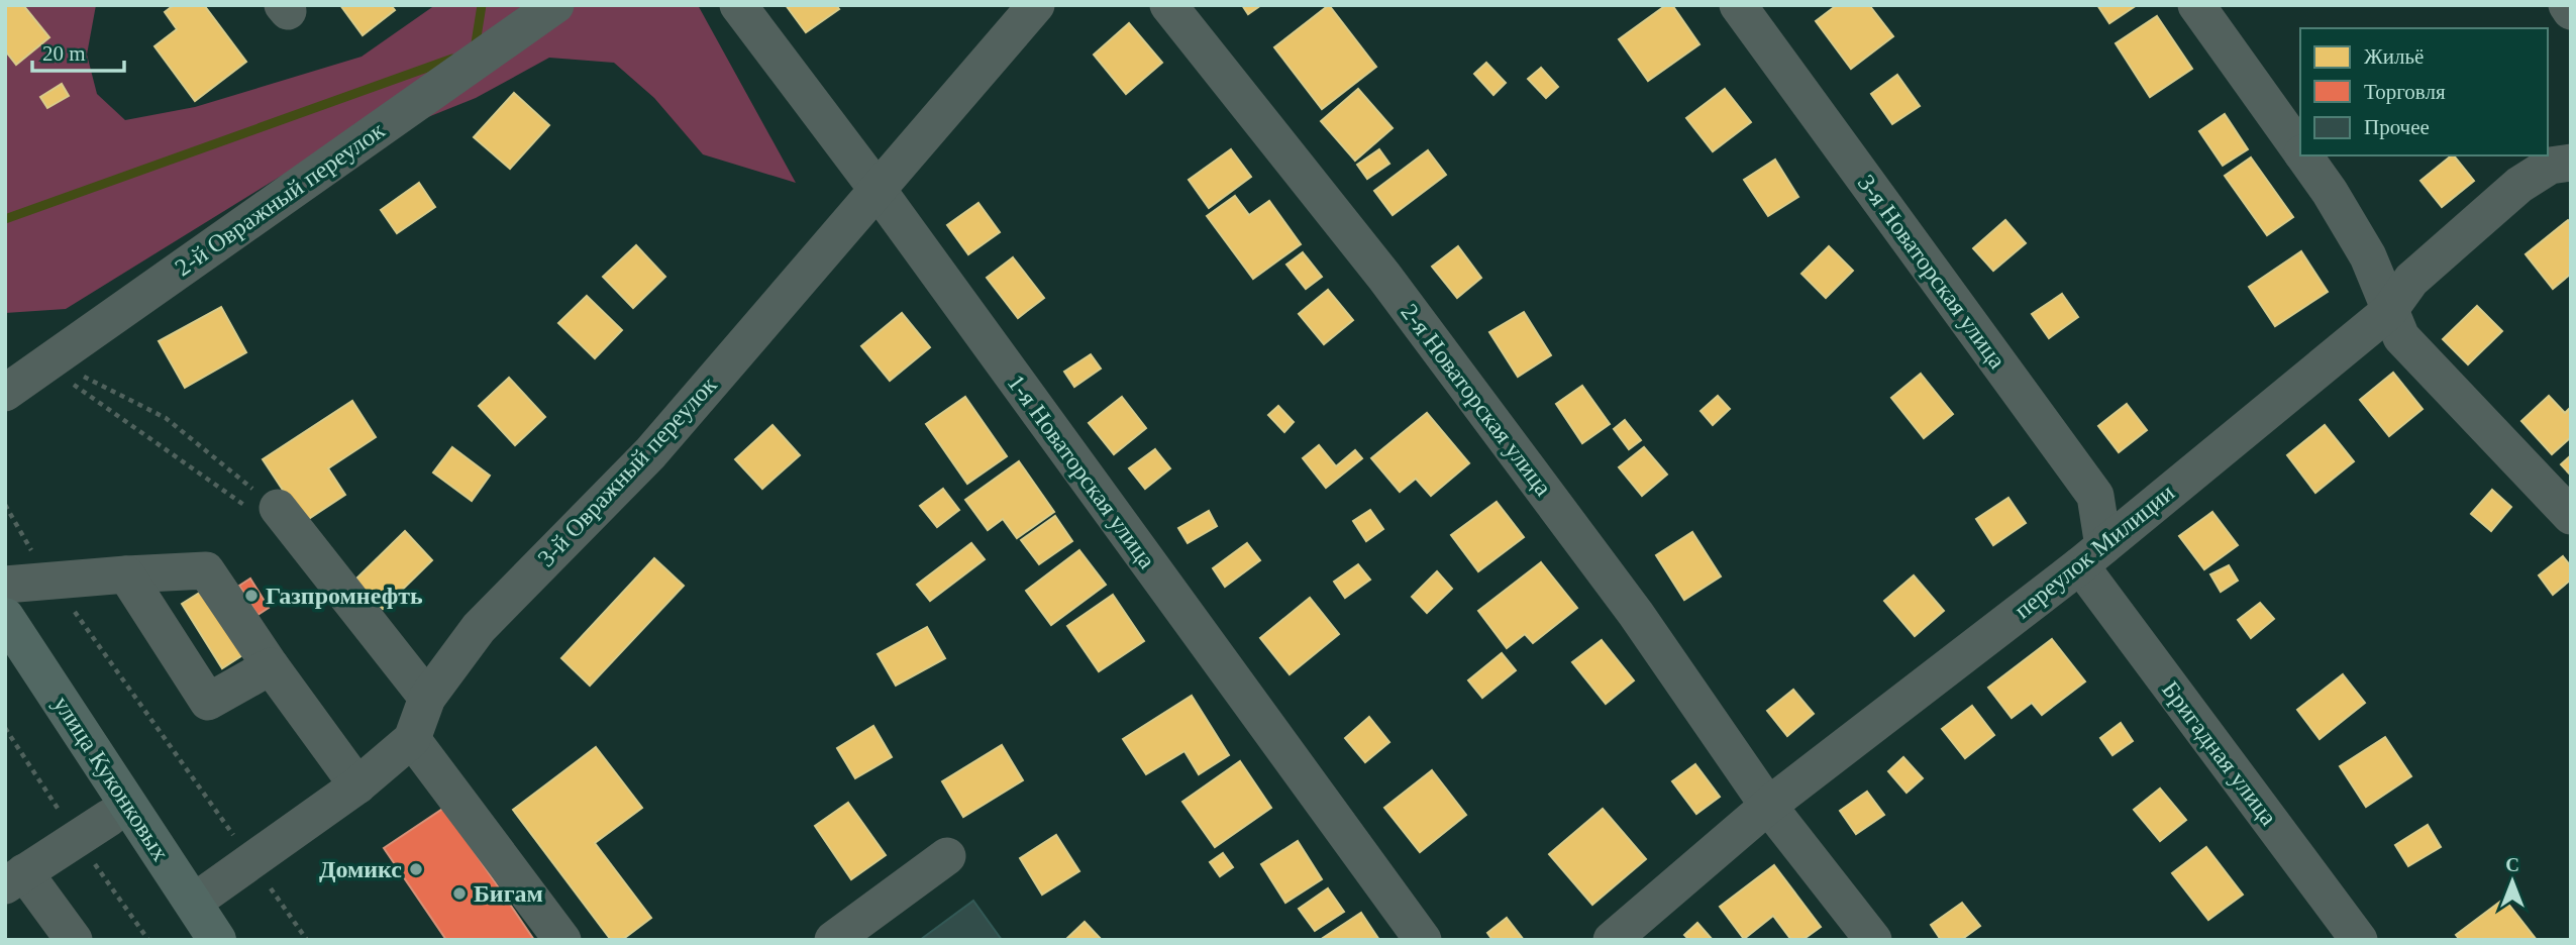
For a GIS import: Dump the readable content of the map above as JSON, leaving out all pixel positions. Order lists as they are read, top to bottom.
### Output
{
  "streets": {
    "main road": ["улица Куконковых"],
    "street": [
      "2-й Овражный переулок",
      "3-я Новаторская улица",
      "2-я Новаторская улица",
      "3-й Овражный переулок",
      "1-я Новаторская улица",
      "переулок Милиции",
      "Бригадная улица"
    ]
  },
  "crossings": [
    ["3-я Новаторская улица", "переулок Милиции"],
    ["3-я Новаторская улица", "Бригадная улица"],
    ["2-я Новаторская улица", "переулок Милиции"],
    ["3-й Овражный переулок", "1-я Новаторская улица"],
    ["3-й Овражный переулок", "улица Куконковых"],
    ["переулок Милиции", "Бригадная улица"]
  ],
  "places": ["Газпромнефть", "Домикс", "Бигам"],
  "legend": ["Жильё", "Торговля", "Прочее"],
  "scale_bar": "20 m",
  "north": "top"
}
